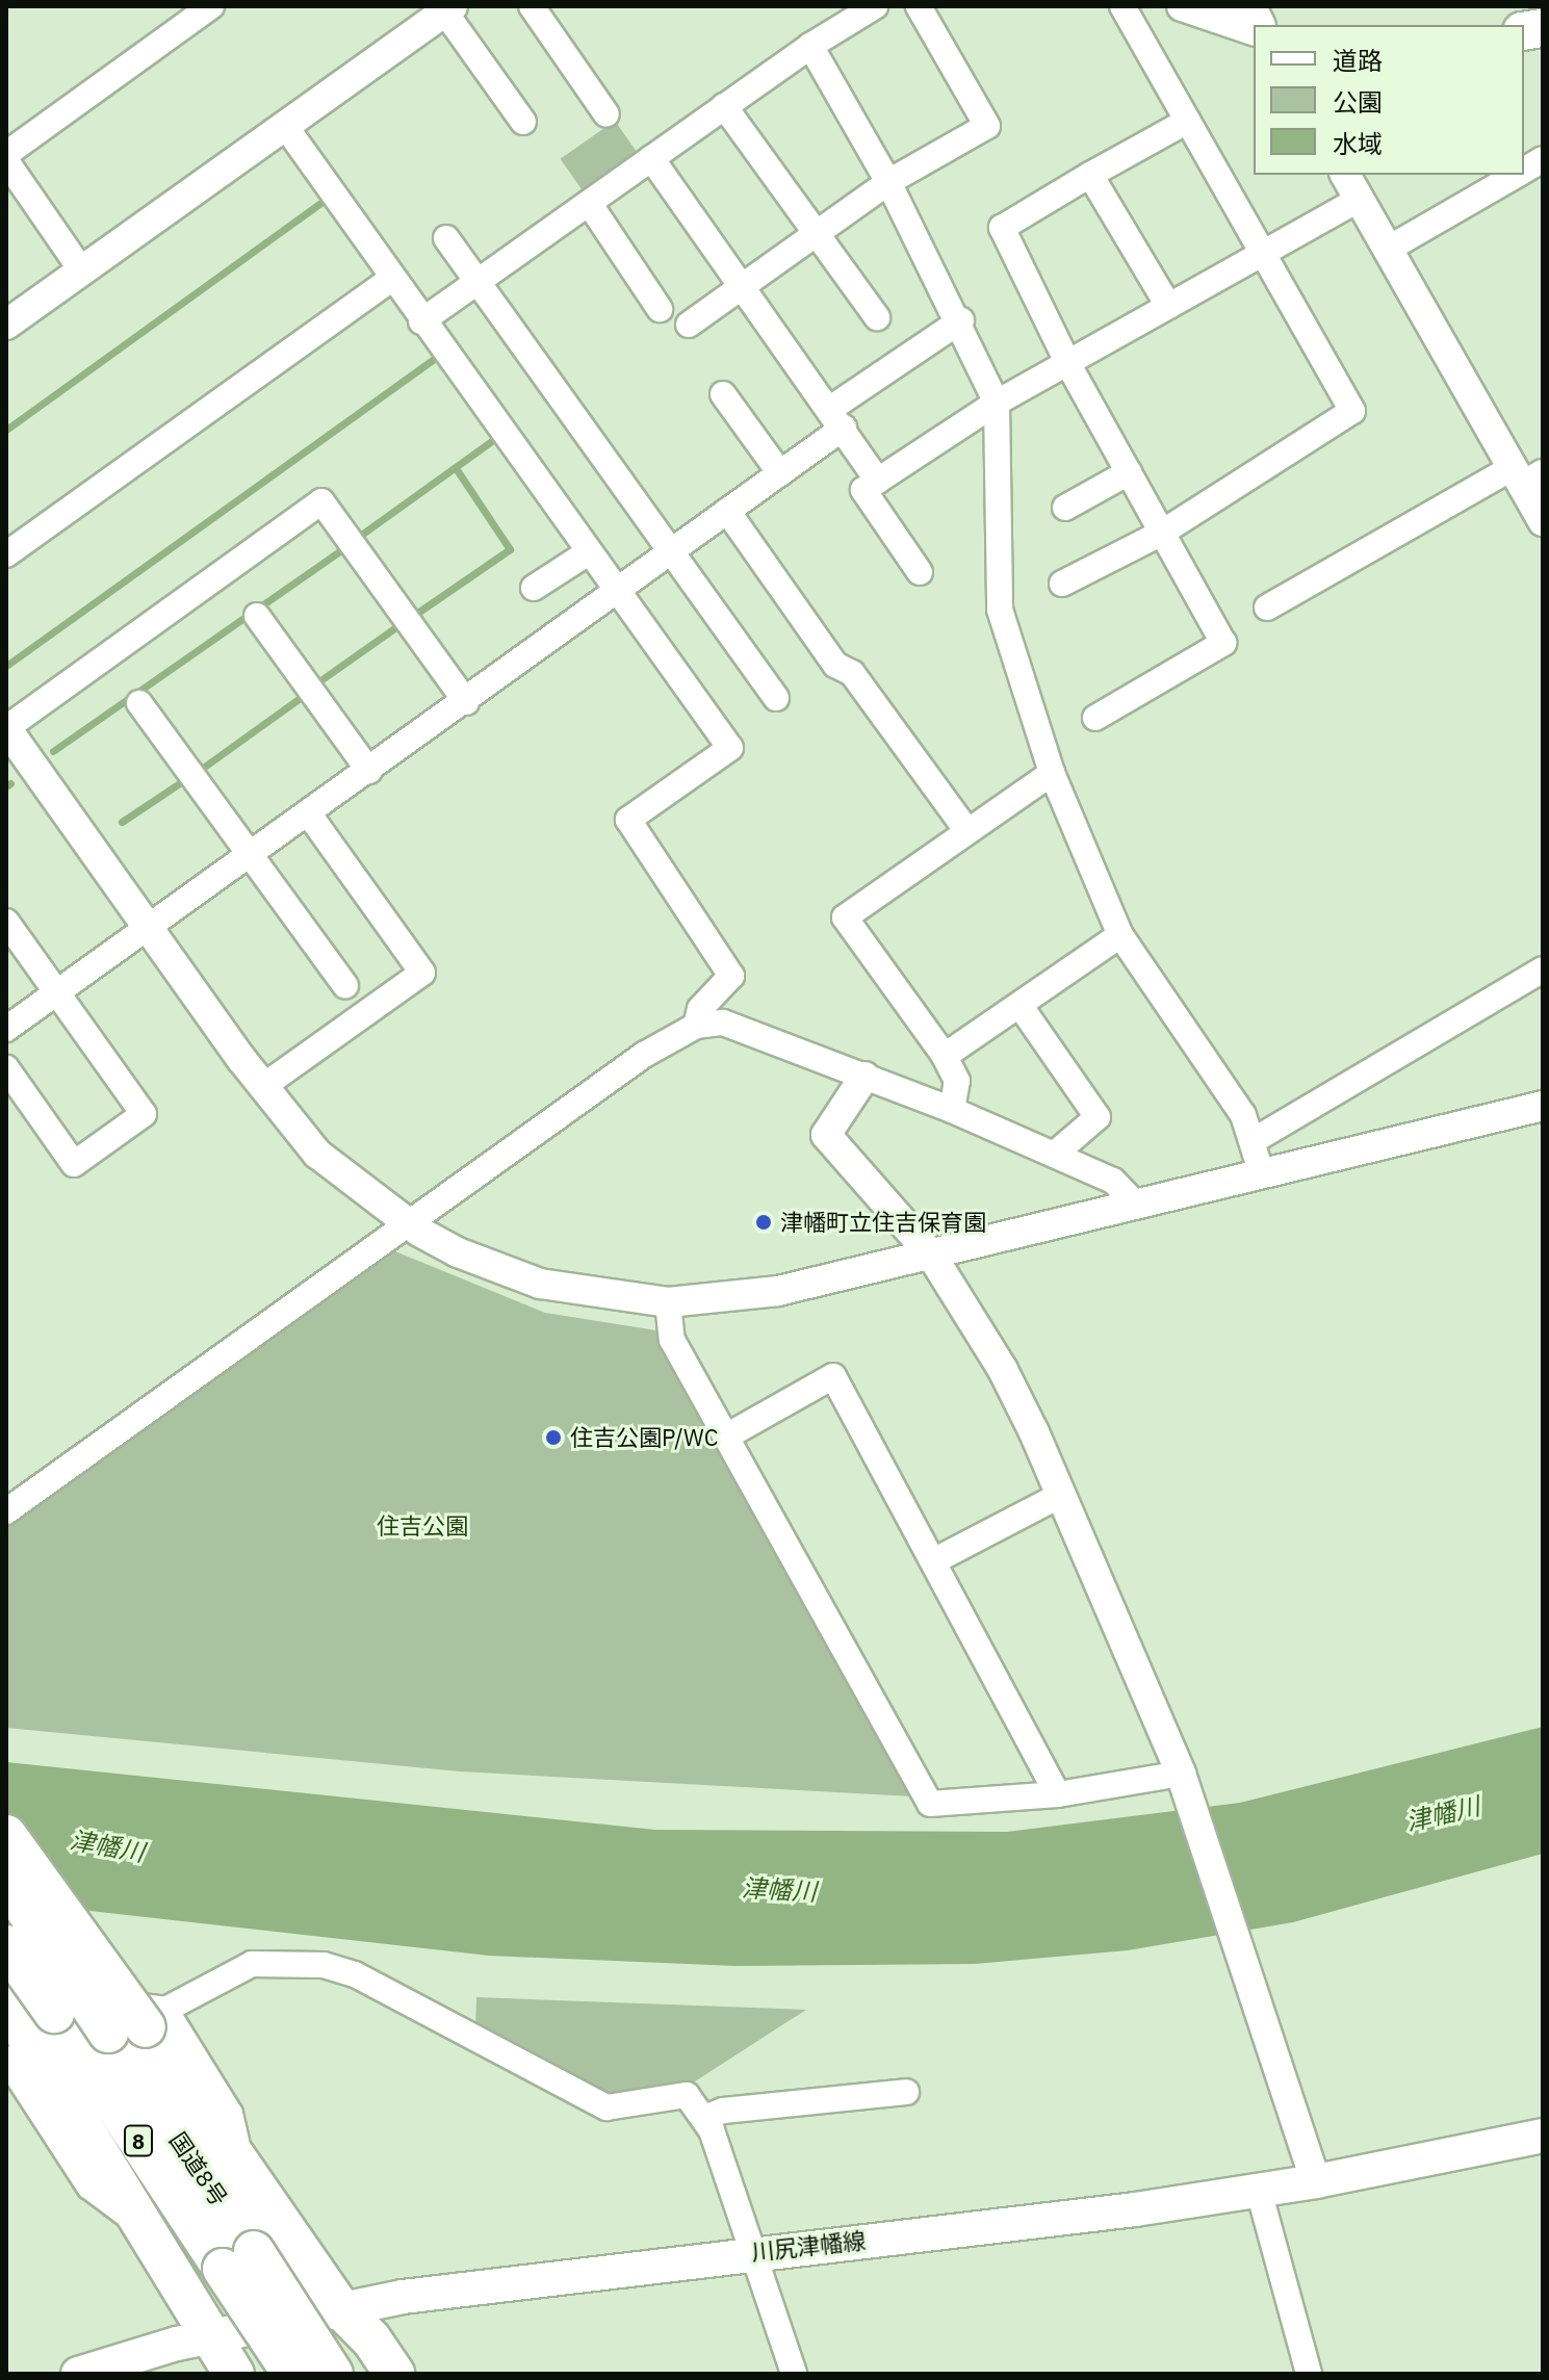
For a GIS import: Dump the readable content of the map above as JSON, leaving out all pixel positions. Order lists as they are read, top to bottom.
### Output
{
  "streets": {
    "highway": ["8", "国道8号"],
    "main road": ["川尻津幡線"]
  },
  "water": ["津幡川"],
  "parks": ["住吉公園"],
  "places": ["津幡町立住吉保育園", "住吉公園P/WC"],
  "legend": ["道路", "公園", "水域"]
}
